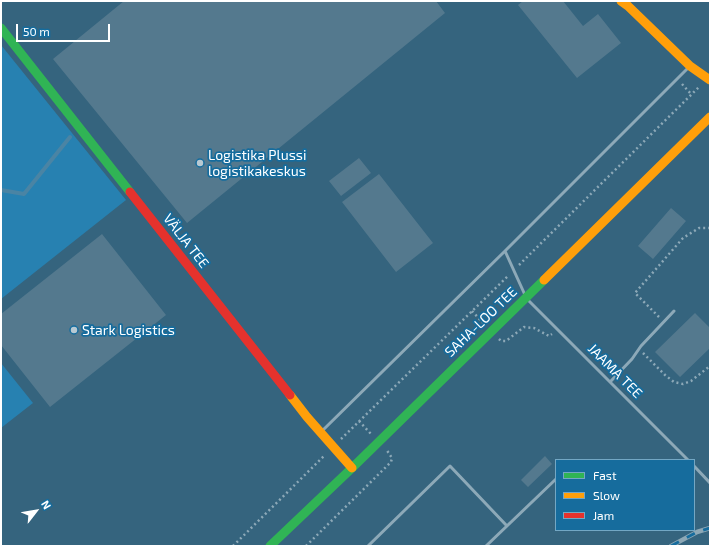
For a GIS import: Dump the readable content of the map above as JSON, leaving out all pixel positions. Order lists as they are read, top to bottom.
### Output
{
  "streets": {
    "street": ["VÄLJA TEE", "SAHA-LOO TEE"],
    "lane": ["JAAMA TEE"]
  },
  "crossings": [
    ["VÄLJA TEE", "SAHA-LOO TEE"],
    ["SAHA-LOO TEE", "JAAMA TEE"]
  ],
  "places": ["Logistika Plussi logistikakeskus", "Stark Logistics"],
  "legend": ["Fast", "Slow", "Jam"],
  "scale_bar": "50 m",
  "north": "top right"
}
